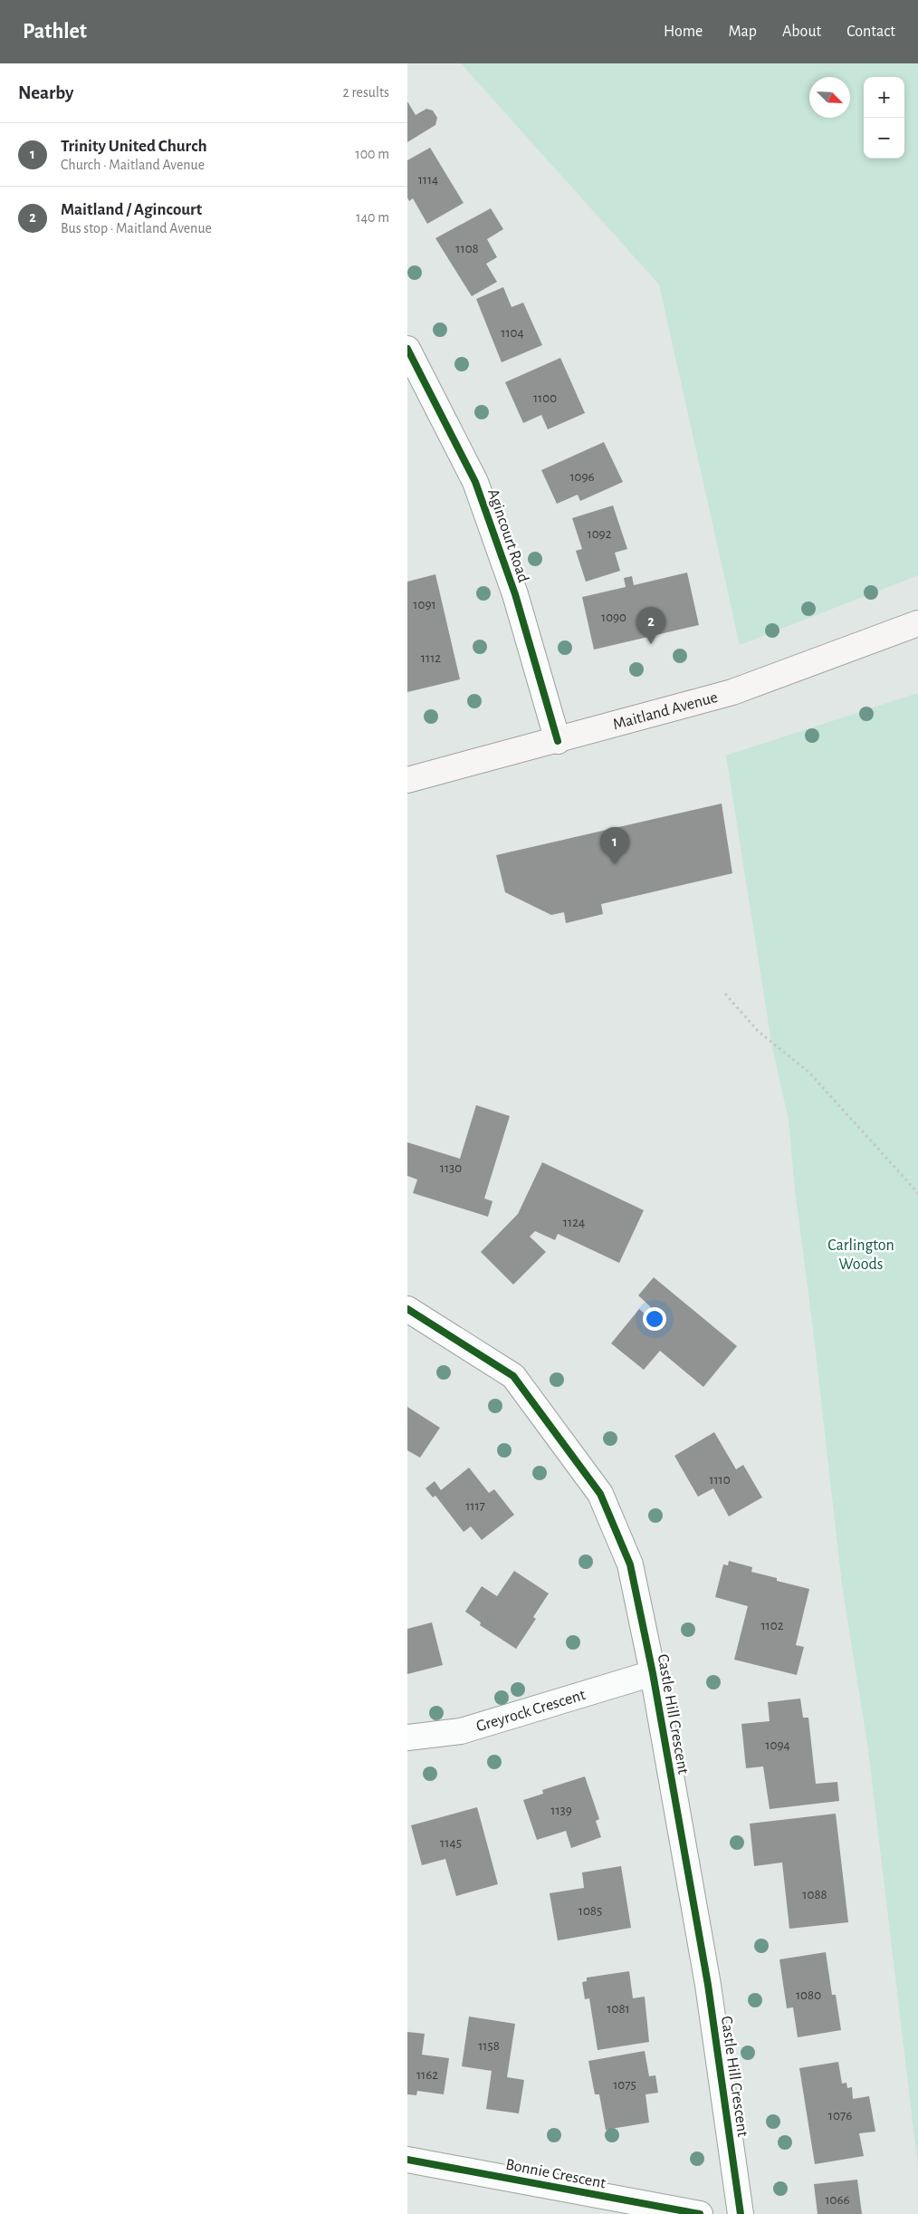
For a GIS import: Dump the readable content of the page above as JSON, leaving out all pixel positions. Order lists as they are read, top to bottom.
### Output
{
  "streets": {
    "main road": ["Maitland Avenue"],
    "street": [
      "Agincourt Road",
      "Greyrock Crescent",
      "Castle Hill Crescent",
      "Bonnie Crescent"
    ]
  },
  "crossings": [
    ["Agincourt Road", "Maitland Avenue"],
    ["Greyrock Crescent", "Castle Hill Crescent"]
  ],
  "parks": ["Carlington Woods"],
  "house_numbers": [
    "1114",
    "1108",
    "1104",
    "1100",
    "1096",
    "1092",
    "1091",
    "1090",
    "1112",
    "1130",
    "1124",
    "1110",
    "1117",
    "1102",
    "1094",
    "1139",
    "1145",
    "1088",
    "1085",
    "1080",
    "1081",
    "1158",
    "1162",
    "1075",
    "1076",
    "1066"
  ],
  "north": "bottom right",
  "page": {
    "header": "Pathlet",
    "nav": [
      "Home",
      "Map",
      "About",
      "Contact"
    ],
    "heading": ["Nearby", "2 results"],
    "map_buttons": ["+", "−"],
    "list": [
      {
        "mark": "1",
        "name": "Trinity United Church",
        "note": "Church · Maitland Avenue",
        "value": "100 m"
      },
      {
        "mark": "2",
        "name": "Maitland / Agincourt",
        "note": "Bus stop · Maitland Avenue",
        "value": "140 m"
      }
    ],
    "pins": ["2", "1"]
  }
}
